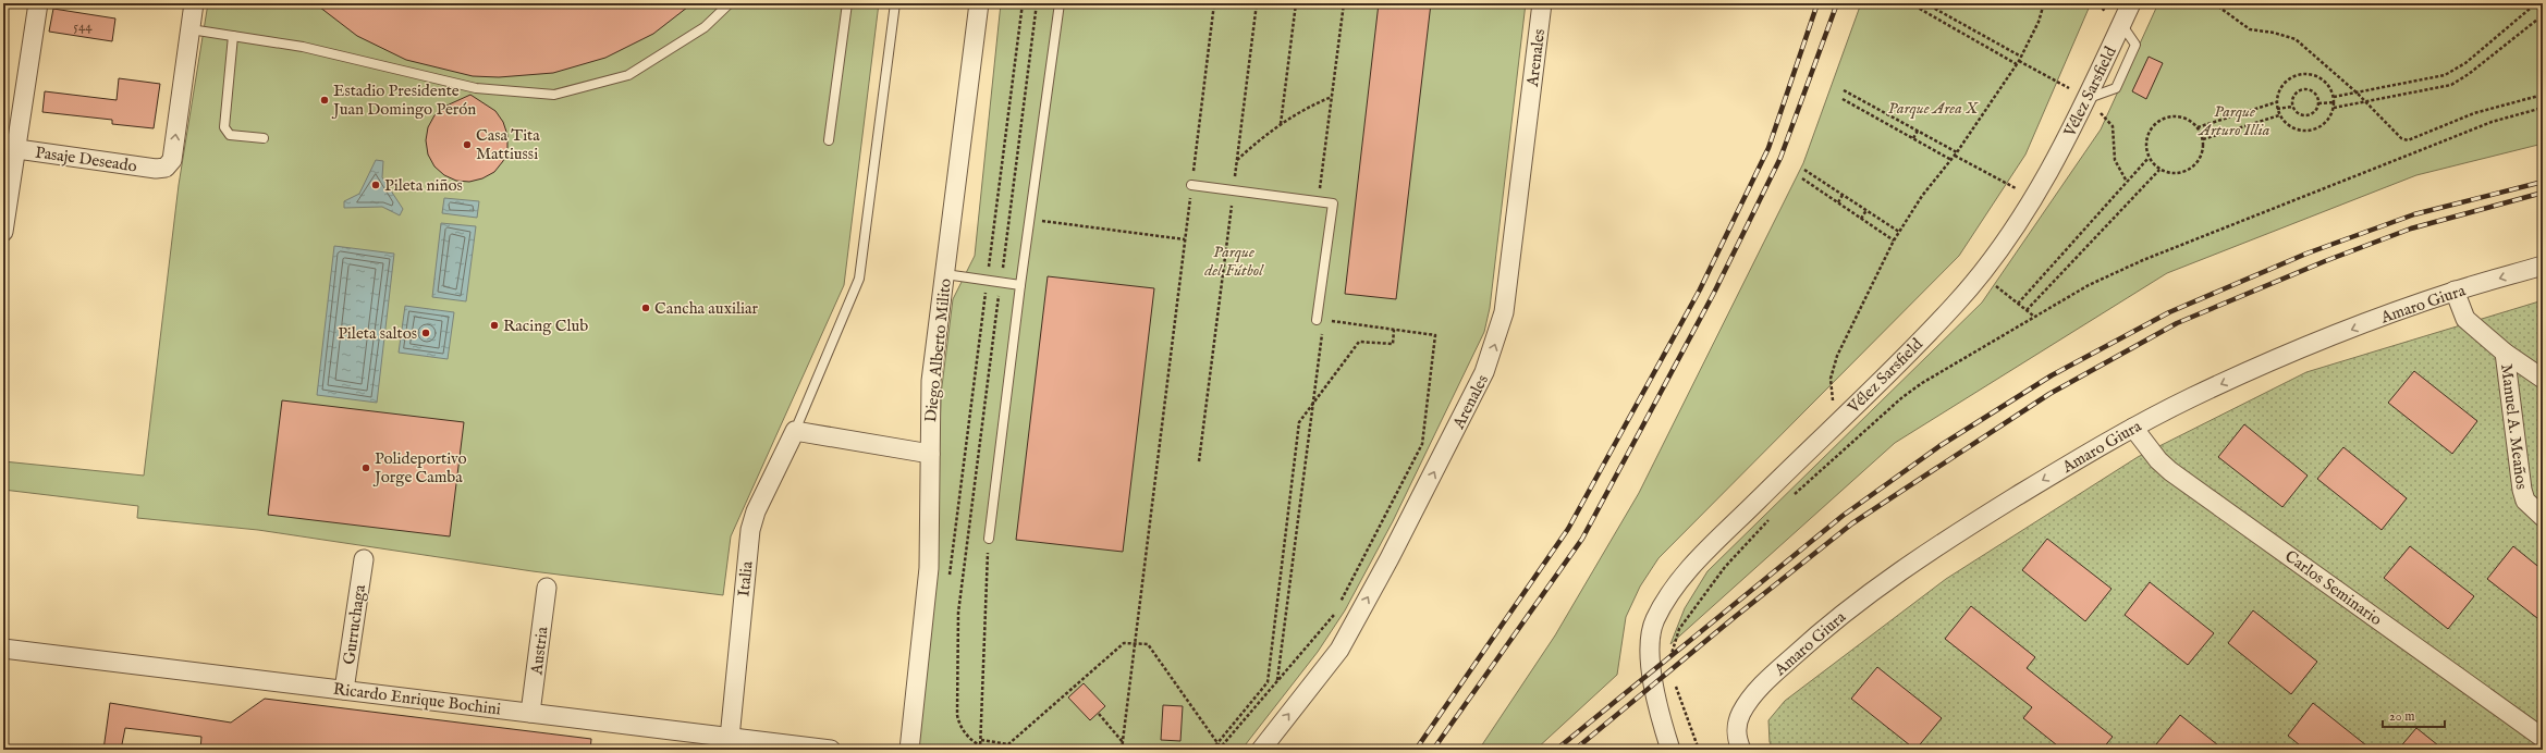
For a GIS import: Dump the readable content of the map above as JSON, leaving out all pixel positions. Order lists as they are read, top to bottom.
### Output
{
  "streets": {
    "street": [
      "Arenales",
      "Vélez Sarsfield",
      "Pasaje Deseado",
      "Amaro Giura",
      "Diego Alberto Milito",
      "Manuel A. Meaños",
      "Italia",
      "Carlos Seminario",
      "Gurruchaga",
      "Austria",
      "Ricardo Enrique Bochini"
    ]
  },
  "crossings": [
    ["Amaro Giura", "Carlos Seminario"],
    ["Italia", "Ricardo Enrique Bochini"],
    ["Gurruchaga", "Ricardo Enrique Bochini"],
    ["Austria", "Ricardo Enrique Bochini"]
  ],
  "one_way": ["Arenales", "Amaro Giura"],
  "parks": ["Parque Area X", "Parque Arturo Illia", "Parque del Fútbol"],
  "places": [
    "Estadio Presidente Juan Domingo Perón",
    "Casa Tita Mattiussi",
    "Pileta niños",
    "Cancha auxiliar",
    "Racing Club",
    "Pileta saltos",
    "Polideportivo Jorge Camba"
  ],
  "house_numbers": ["544"],
  "scale_bar": "20 m"
}
